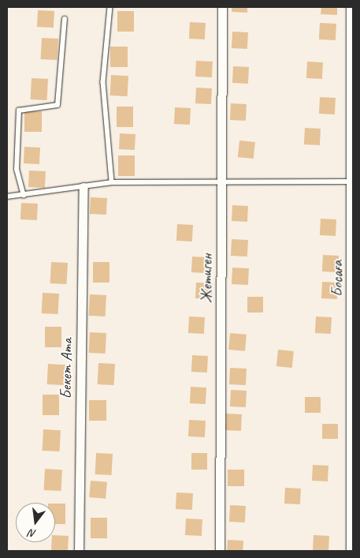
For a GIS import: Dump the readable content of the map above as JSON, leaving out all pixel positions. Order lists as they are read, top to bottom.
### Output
{
  "streets": {
    "street": ["Жетиген", "Босаға", "Бекет Ата"]
  },
  "north": "bottom"
}
